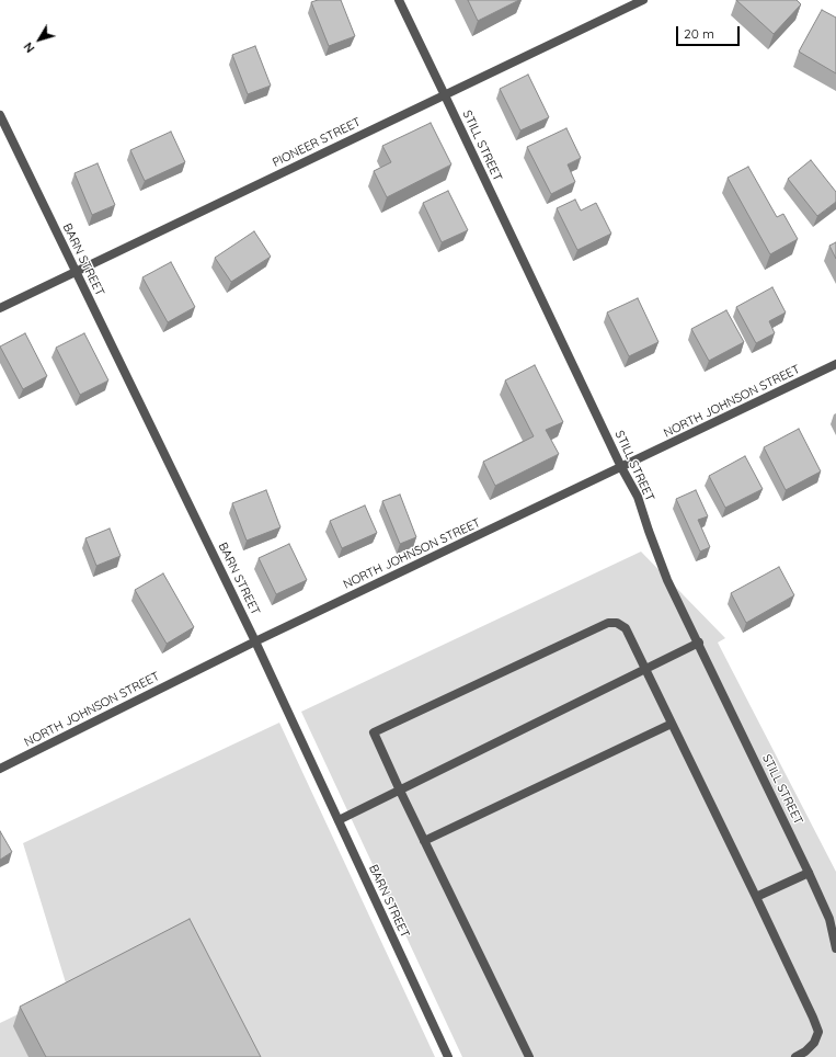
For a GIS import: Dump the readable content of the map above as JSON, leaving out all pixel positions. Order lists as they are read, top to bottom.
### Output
{
  "streets": {
    "street": [
      "PIONEER STREET",
      "STILL STREET",
      "BARN STREET",
      "NORTH JOHNSON STREET"
    ]
  },
  "crossings": [
    ["PIONEER STREET", "STILL STREET"],
    ["PIONEER STREET", "BARN STREET"],
    ["STILL STREET", "NORTH JOHNSON STREET"],
    ["BARN STREET", "NORTH JOHNSON STREET"]
  ],
  "scale_bar": "20 m",
  "north": "bottom left"
}
